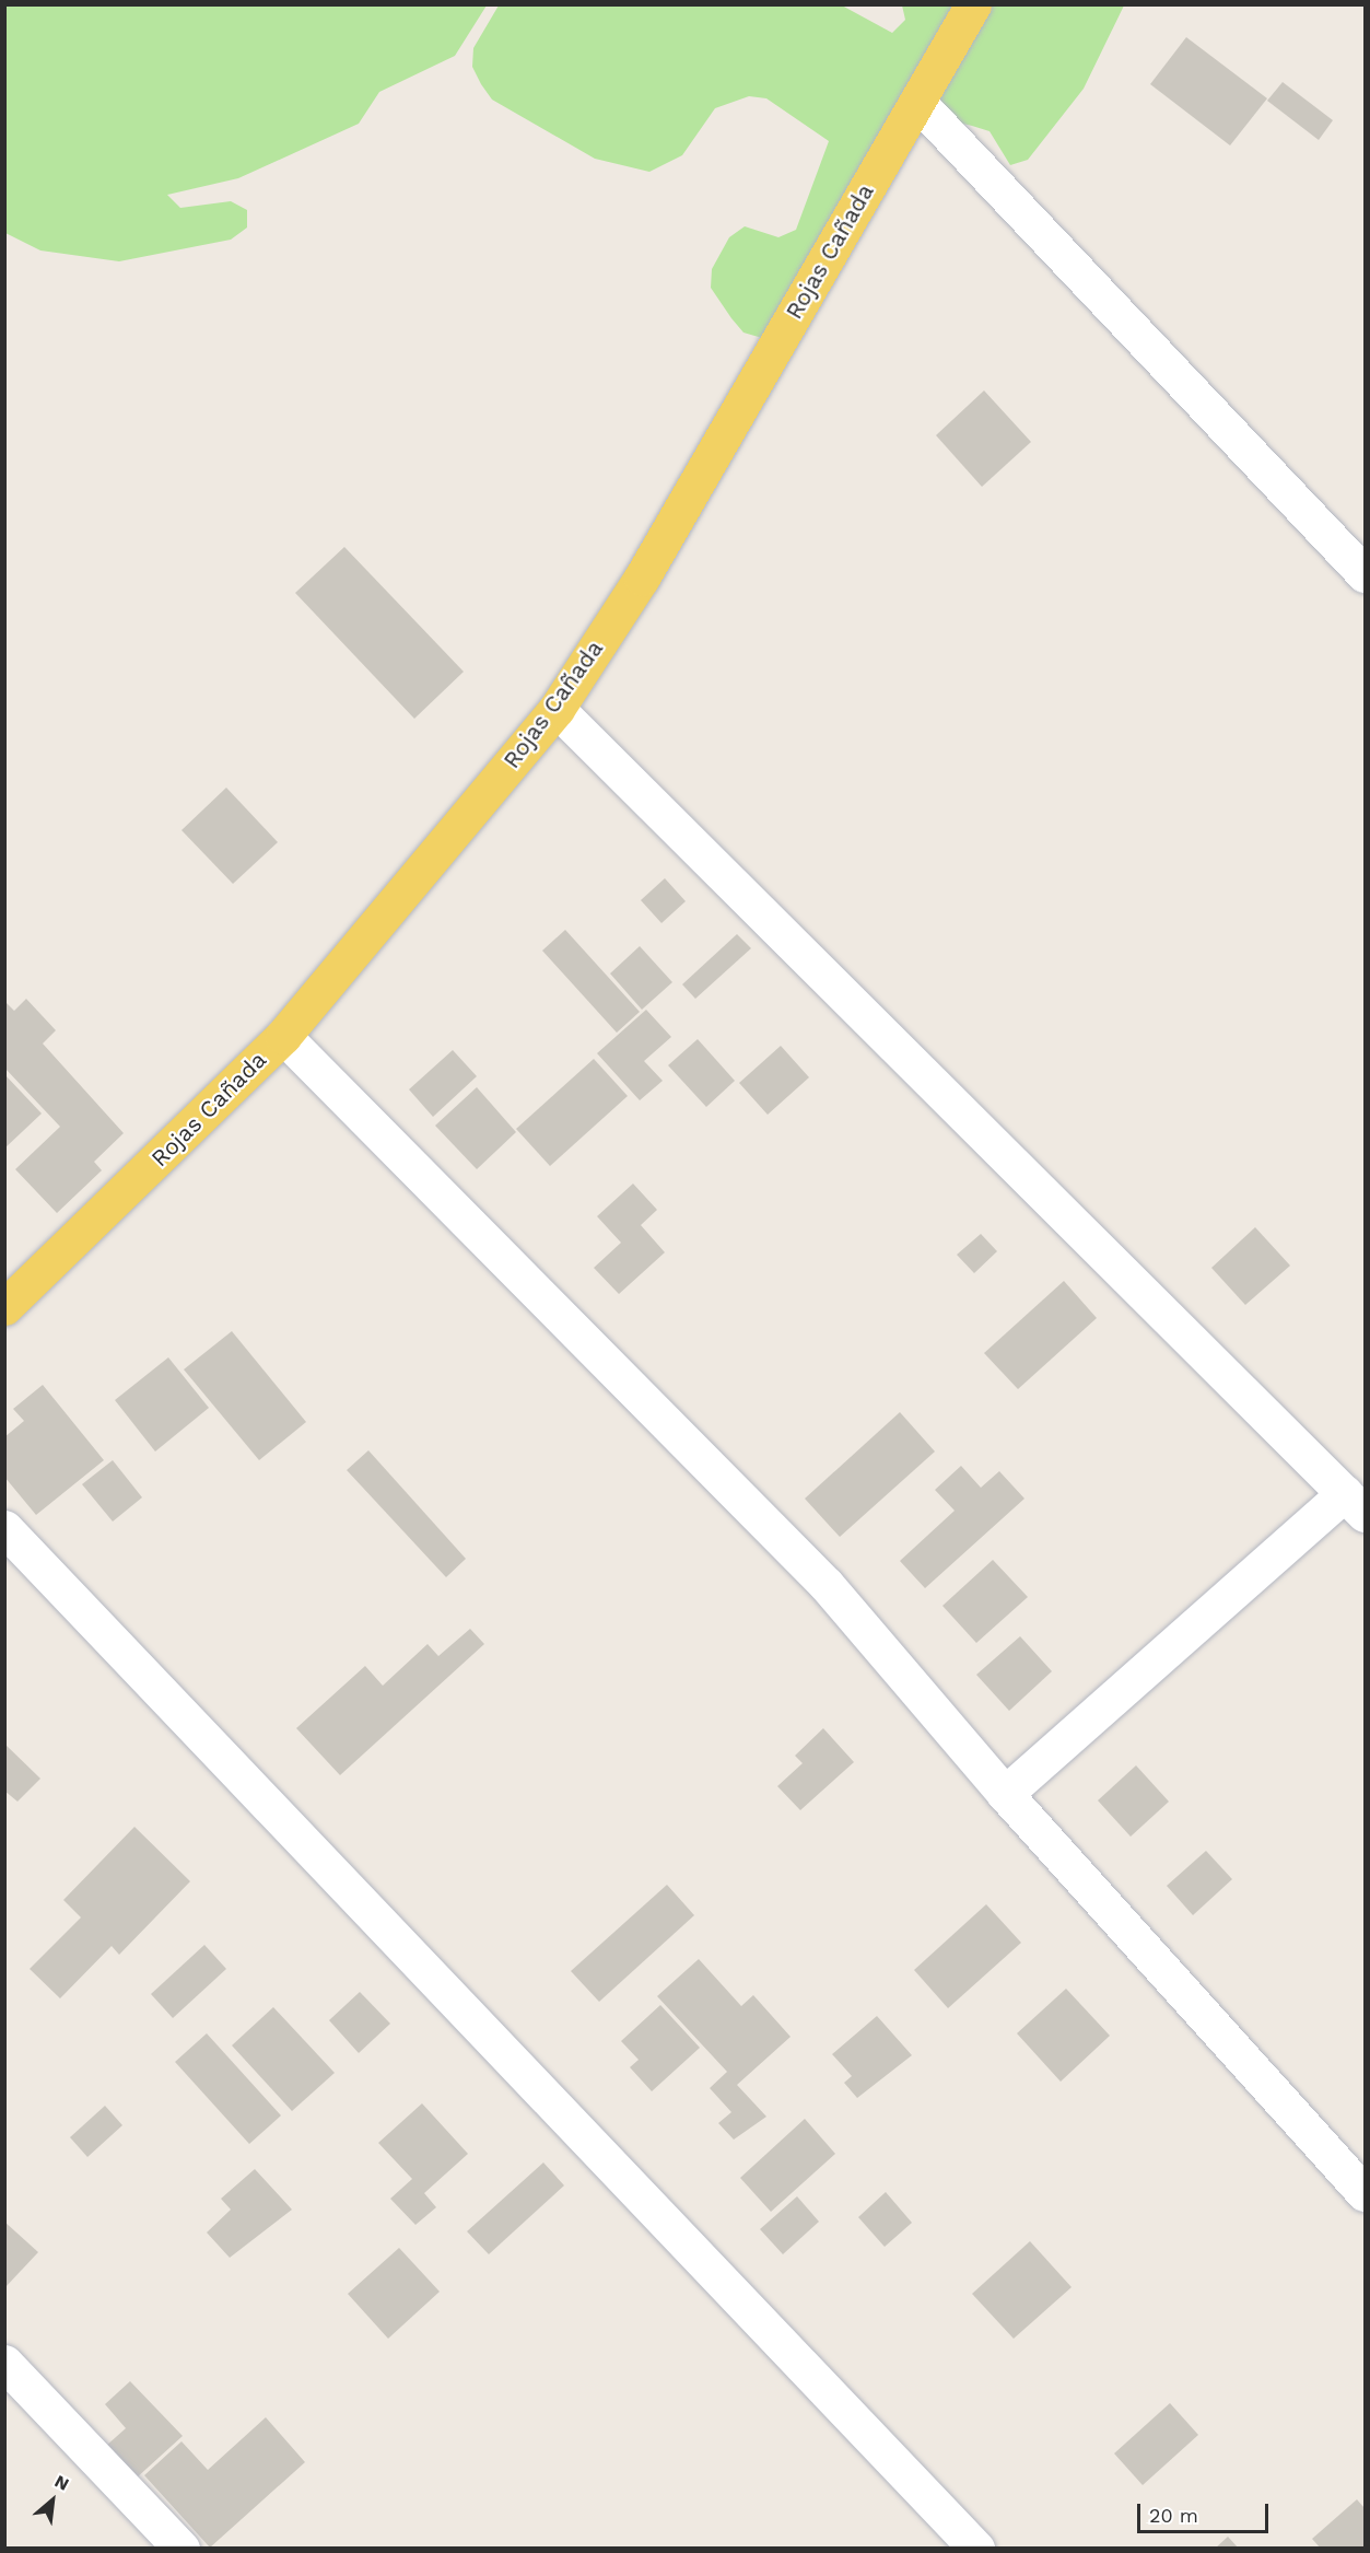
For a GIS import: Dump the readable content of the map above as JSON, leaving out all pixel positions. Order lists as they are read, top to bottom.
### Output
{
  "streets": {
    "main road": ["Rojas Cañada"]
  },
  "scale_bar": "20 m",
  "north": "top right"
}
